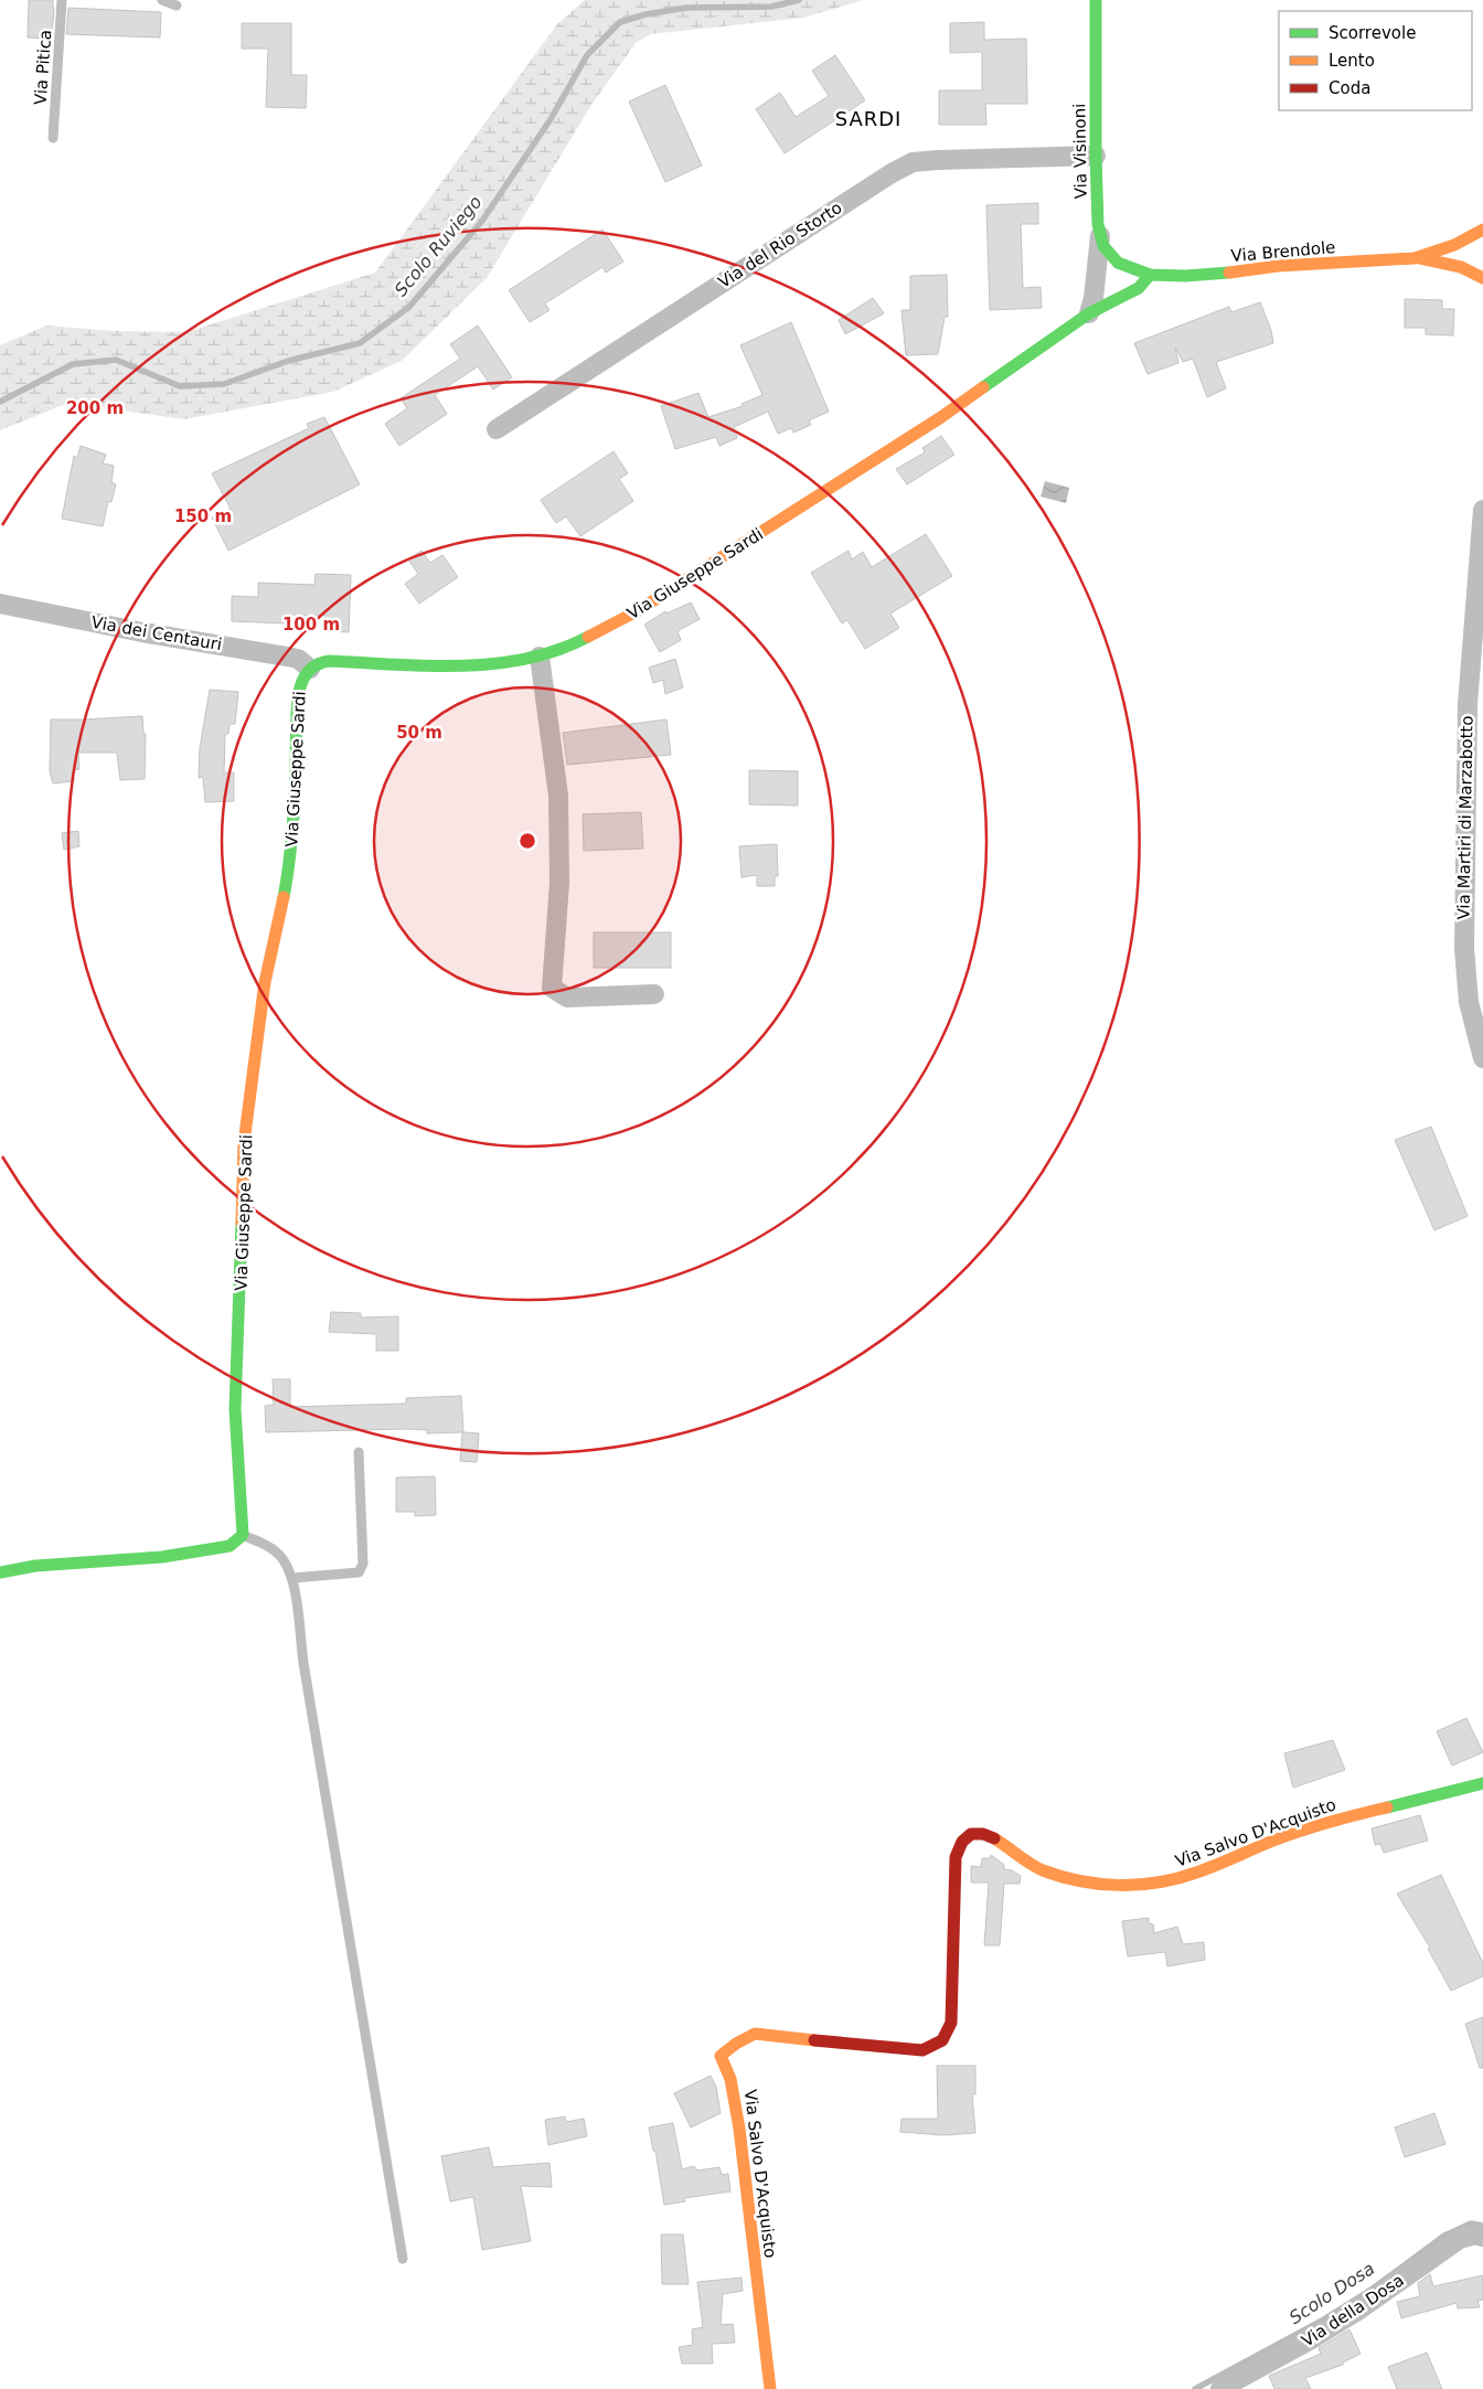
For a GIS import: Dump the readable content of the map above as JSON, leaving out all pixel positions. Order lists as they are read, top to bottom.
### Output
{
  "streets": {
    "street": [
      "Via Visinoni",
      "Via del Rio Storto",
      "Via Brendole",
      "Via Giuseppe Sardi",
      "Via dei Centauri",
      "Via Martiri di Marzabotto",
      "Via Salvo D'Acquisto",
      "Via della Dosa"
    ],
    "lane": ["Via Pitica"]
  },
  "crossings": [
    ["Via Visinoni", "Via del Rio Storto"],
    ["Via Visinoni", "Via Brendole"],
    ["Via Visinoni", "Via Giuseppe Sardi"],
    ["Via Brendole", "Via Giuseppe Sardi"],
    ["Via Giuseppe Sardi", "Via dei Centauri"]
  ],
  "districts": ["SARDI"],
  "water": ["Scolo Ruviego", "Scolo Dosa"],
  "legend": ["Scorrevole", "Lento", "Coda"],
  "rings": [
    "200 m",
    "150 m",
    "100 m",
    "50 m"
  ]
}
